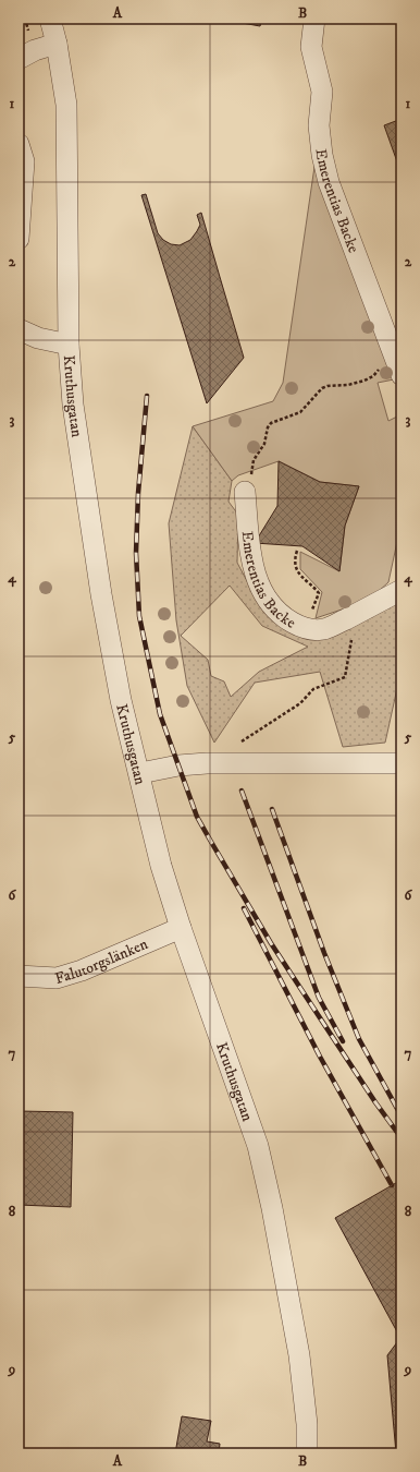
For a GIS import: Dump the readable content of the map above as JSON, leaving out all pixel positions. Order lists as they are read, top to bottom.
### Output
{
  "streets": {
    "street": ["Emerentias Backe", "Kruthusgatan", "Falutorgslänken"]
  },
  "crossings": [
    ["Kruthusgatan", "Falutorgslänken"]
  ],
  "grid": {
    "columns": ["A", "B"],
    "rows": [
      "1",
      "2",
      "3",
      "4",
      "5",
      "6",
      "7",
      "8",
      "9"
    ]
  }
}
